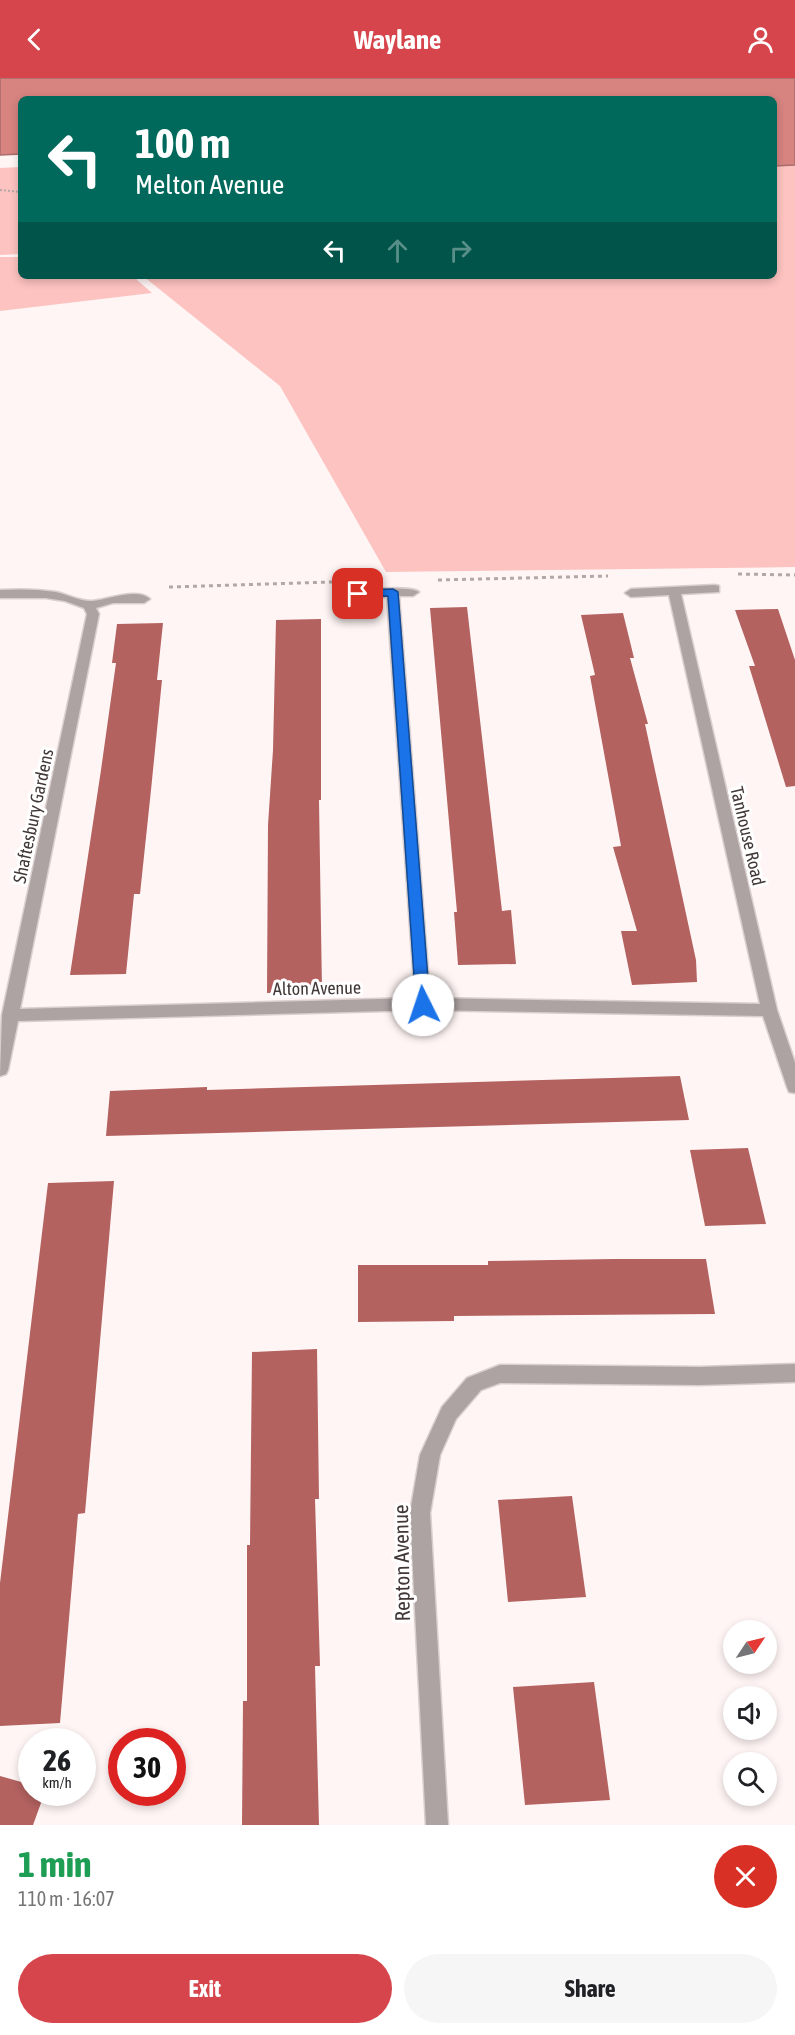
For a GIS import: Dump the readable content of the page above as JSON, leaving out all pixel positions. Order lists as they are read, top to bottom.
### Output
{
  "streets": {
    "street": [
      "Shaftesbury Gardens",
      "Tanhouse Road",
      "Alton Avenue",
      "Repton Avenue"
    ]
  },
  "crossings": [
    ["Shaftesbury Gardens", "Alton Avenue"],
    ["Tanhouse Road", "Alton Avenue"]
  ],
  "north": "top right",
  "page": {
    "header": "Waylane",
    "turn": ["100 m", "Melton Avenue"],
    "speed": "26 km/h",
    "limit": "30",
    "heading": ["1 min", "110 m · 16:07"],
    "buttons": ["Exit", "Share"]
  }
}
